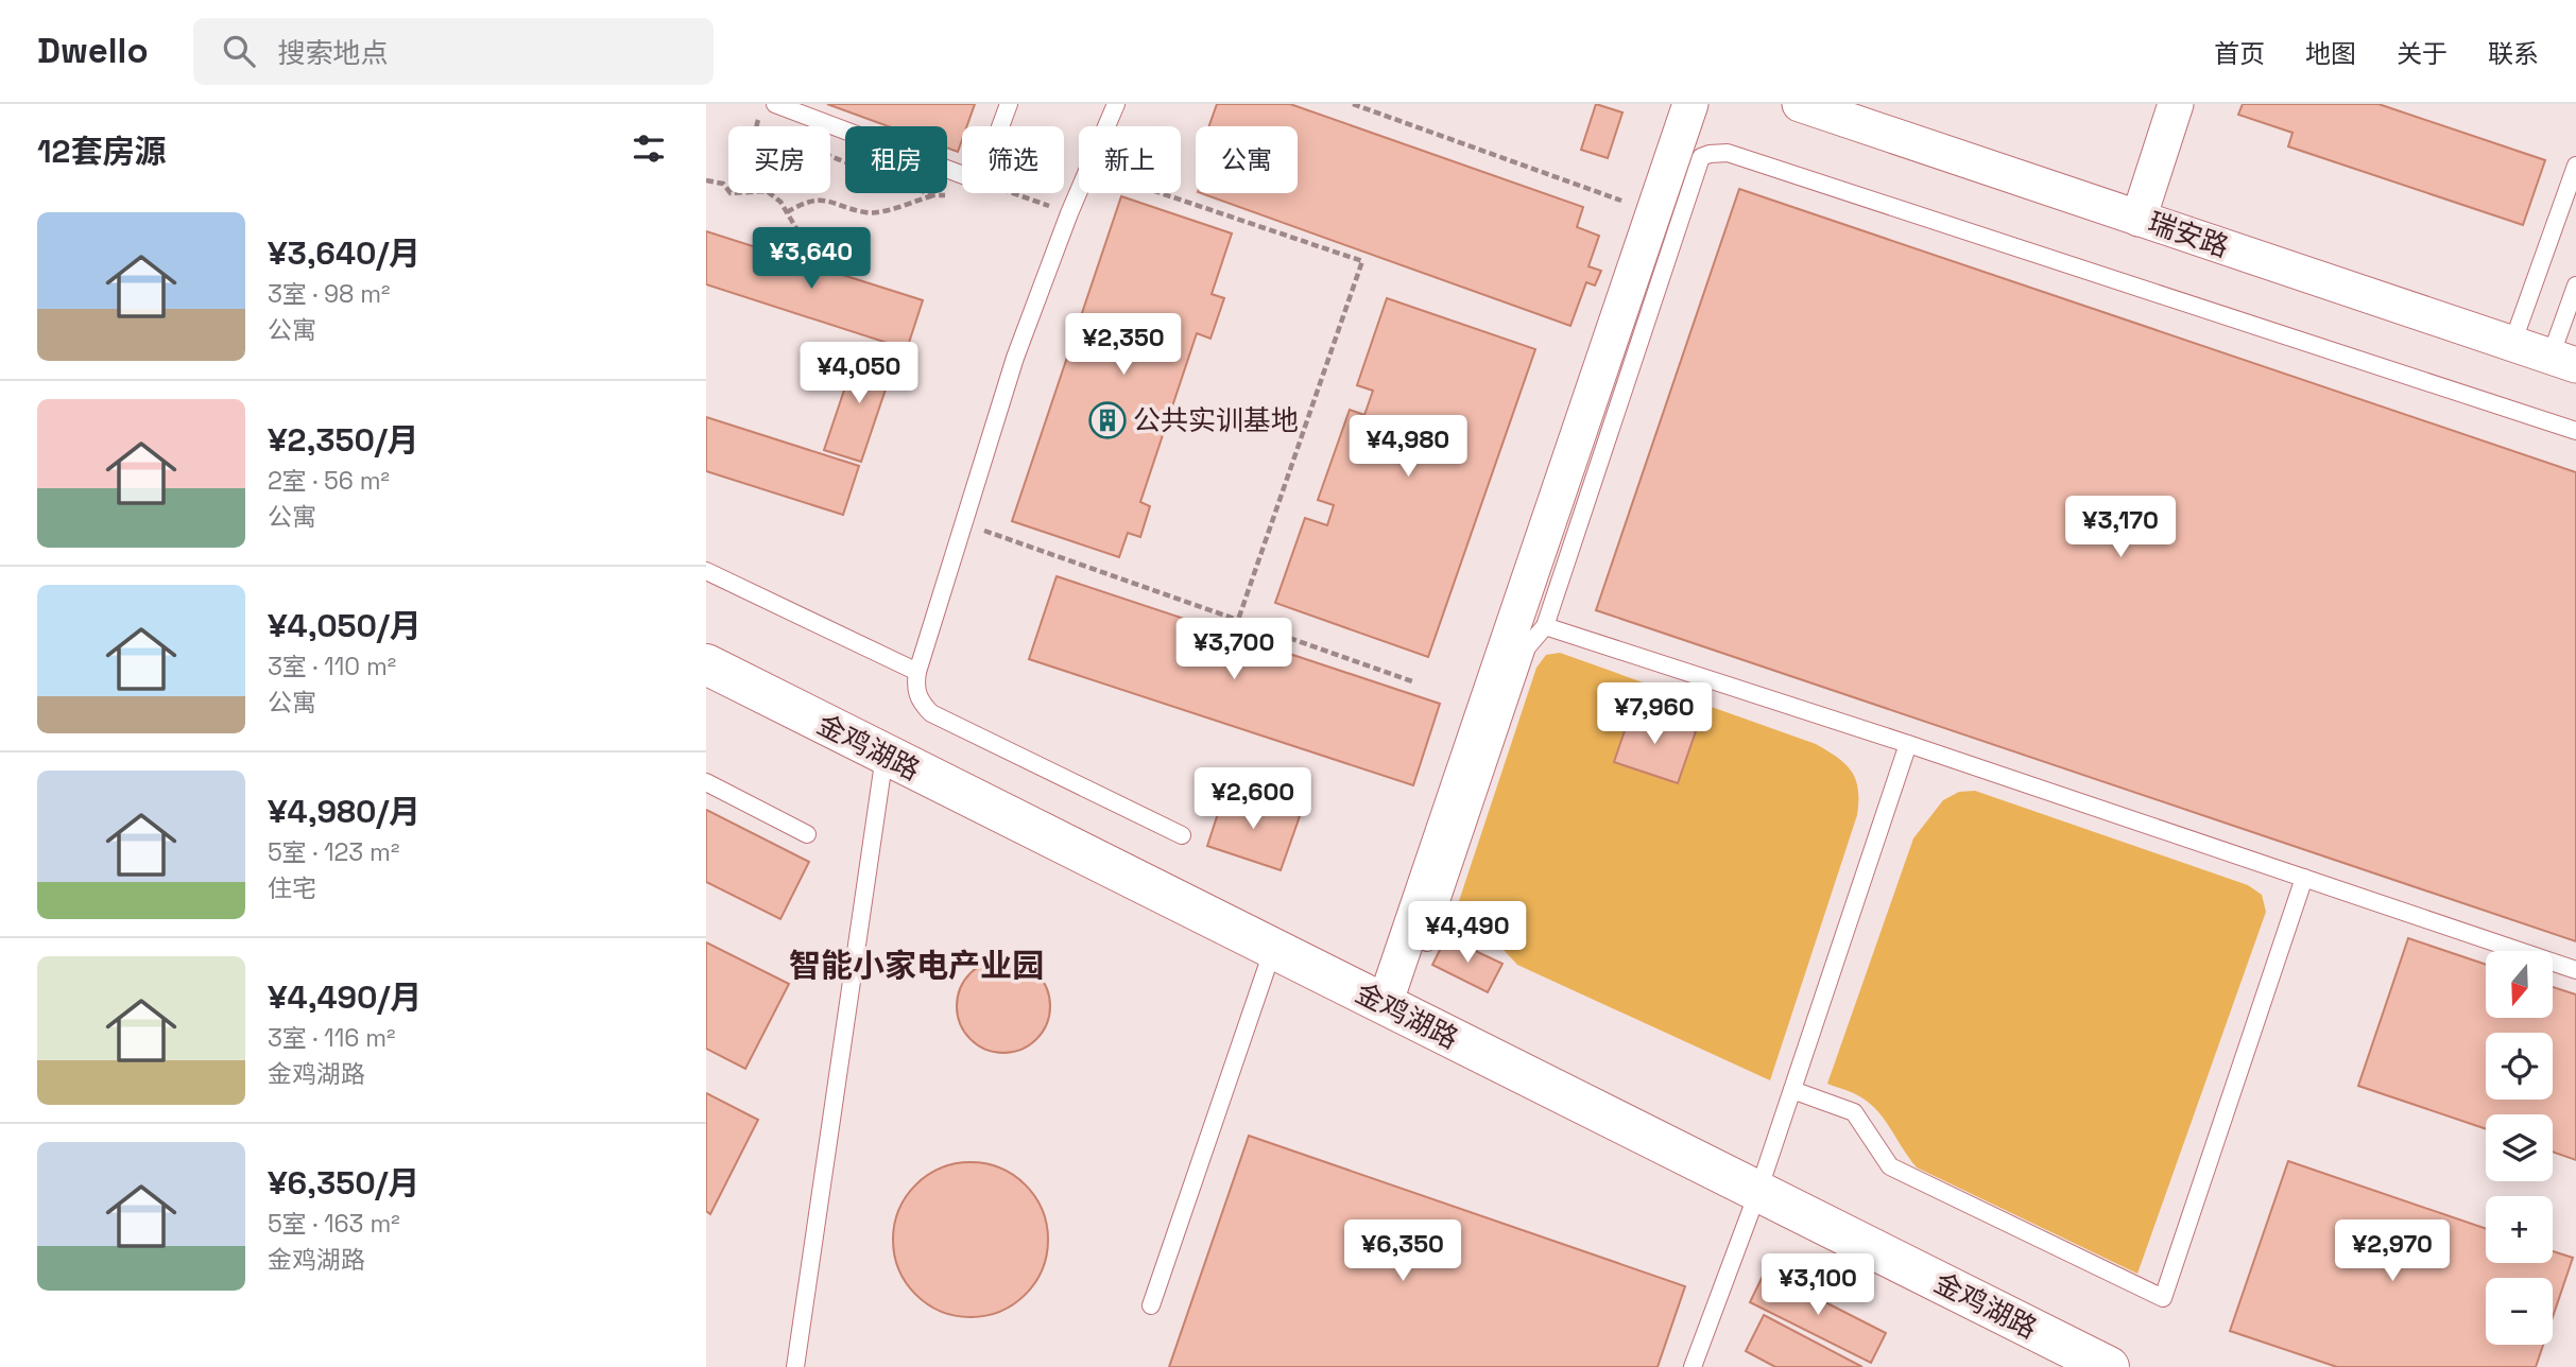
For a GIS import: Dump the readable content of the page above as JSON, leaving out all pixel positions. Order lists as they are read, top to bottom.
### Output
{
  "streets": {
    "street": ["瑞安路", "金鸡湖路"]
  },
  "districts": ["智能小家电产业园"],
  "places": {
    "building": ["公共实训基地"]
  },
  "north": "bottom",
  "page": {
    "header": "Dwello",
    "search": "搜索地点",
    "nav": [
      "首页",
      "地图",
      "关于",
      "联系"
    ],
    "heading": "12套房源",
    "chip": [
      "买房",
      "租房",
      "筛选",
      "新上",
      "公寓"
    ],
    "list": [
      {
        "name": "¥3,640/月",
        "note": "3室 · 98 m² · 公寓"
      },
      {
        "name": "¥2,350/月",
        "note": "2室 · 56 m² · 公寓"
      },
      {
        "name": "¥4,050/月",
        "note": "3室 · 110 m² · 公寓"
      },
      {
        "name": "¥4,980/月",
        "note": "5室 · 123 m² · 住宅"
      },
      {
        "name": "¥4,490/月",
        "note": "3室 · 116 m² · 金鸡湖路"
      },
      {
        "name": "¥6,350/月",
        "note": "5室 · 163 m² · 金鸡湖路"
      }
    ],
    "price": [
      "¥3,640",
      "¥2,350",
      "¥4,050",
      "¥4,980",
      "¥3,170",
      "¥3,700",
      "¥7,960",
      "¥2,600",
      "¥4,490",
      "¥6,350",
      "¥2,970",
      "¥3,100"
    ],
    "map_buttons": ["+", "−"]
  }
}
